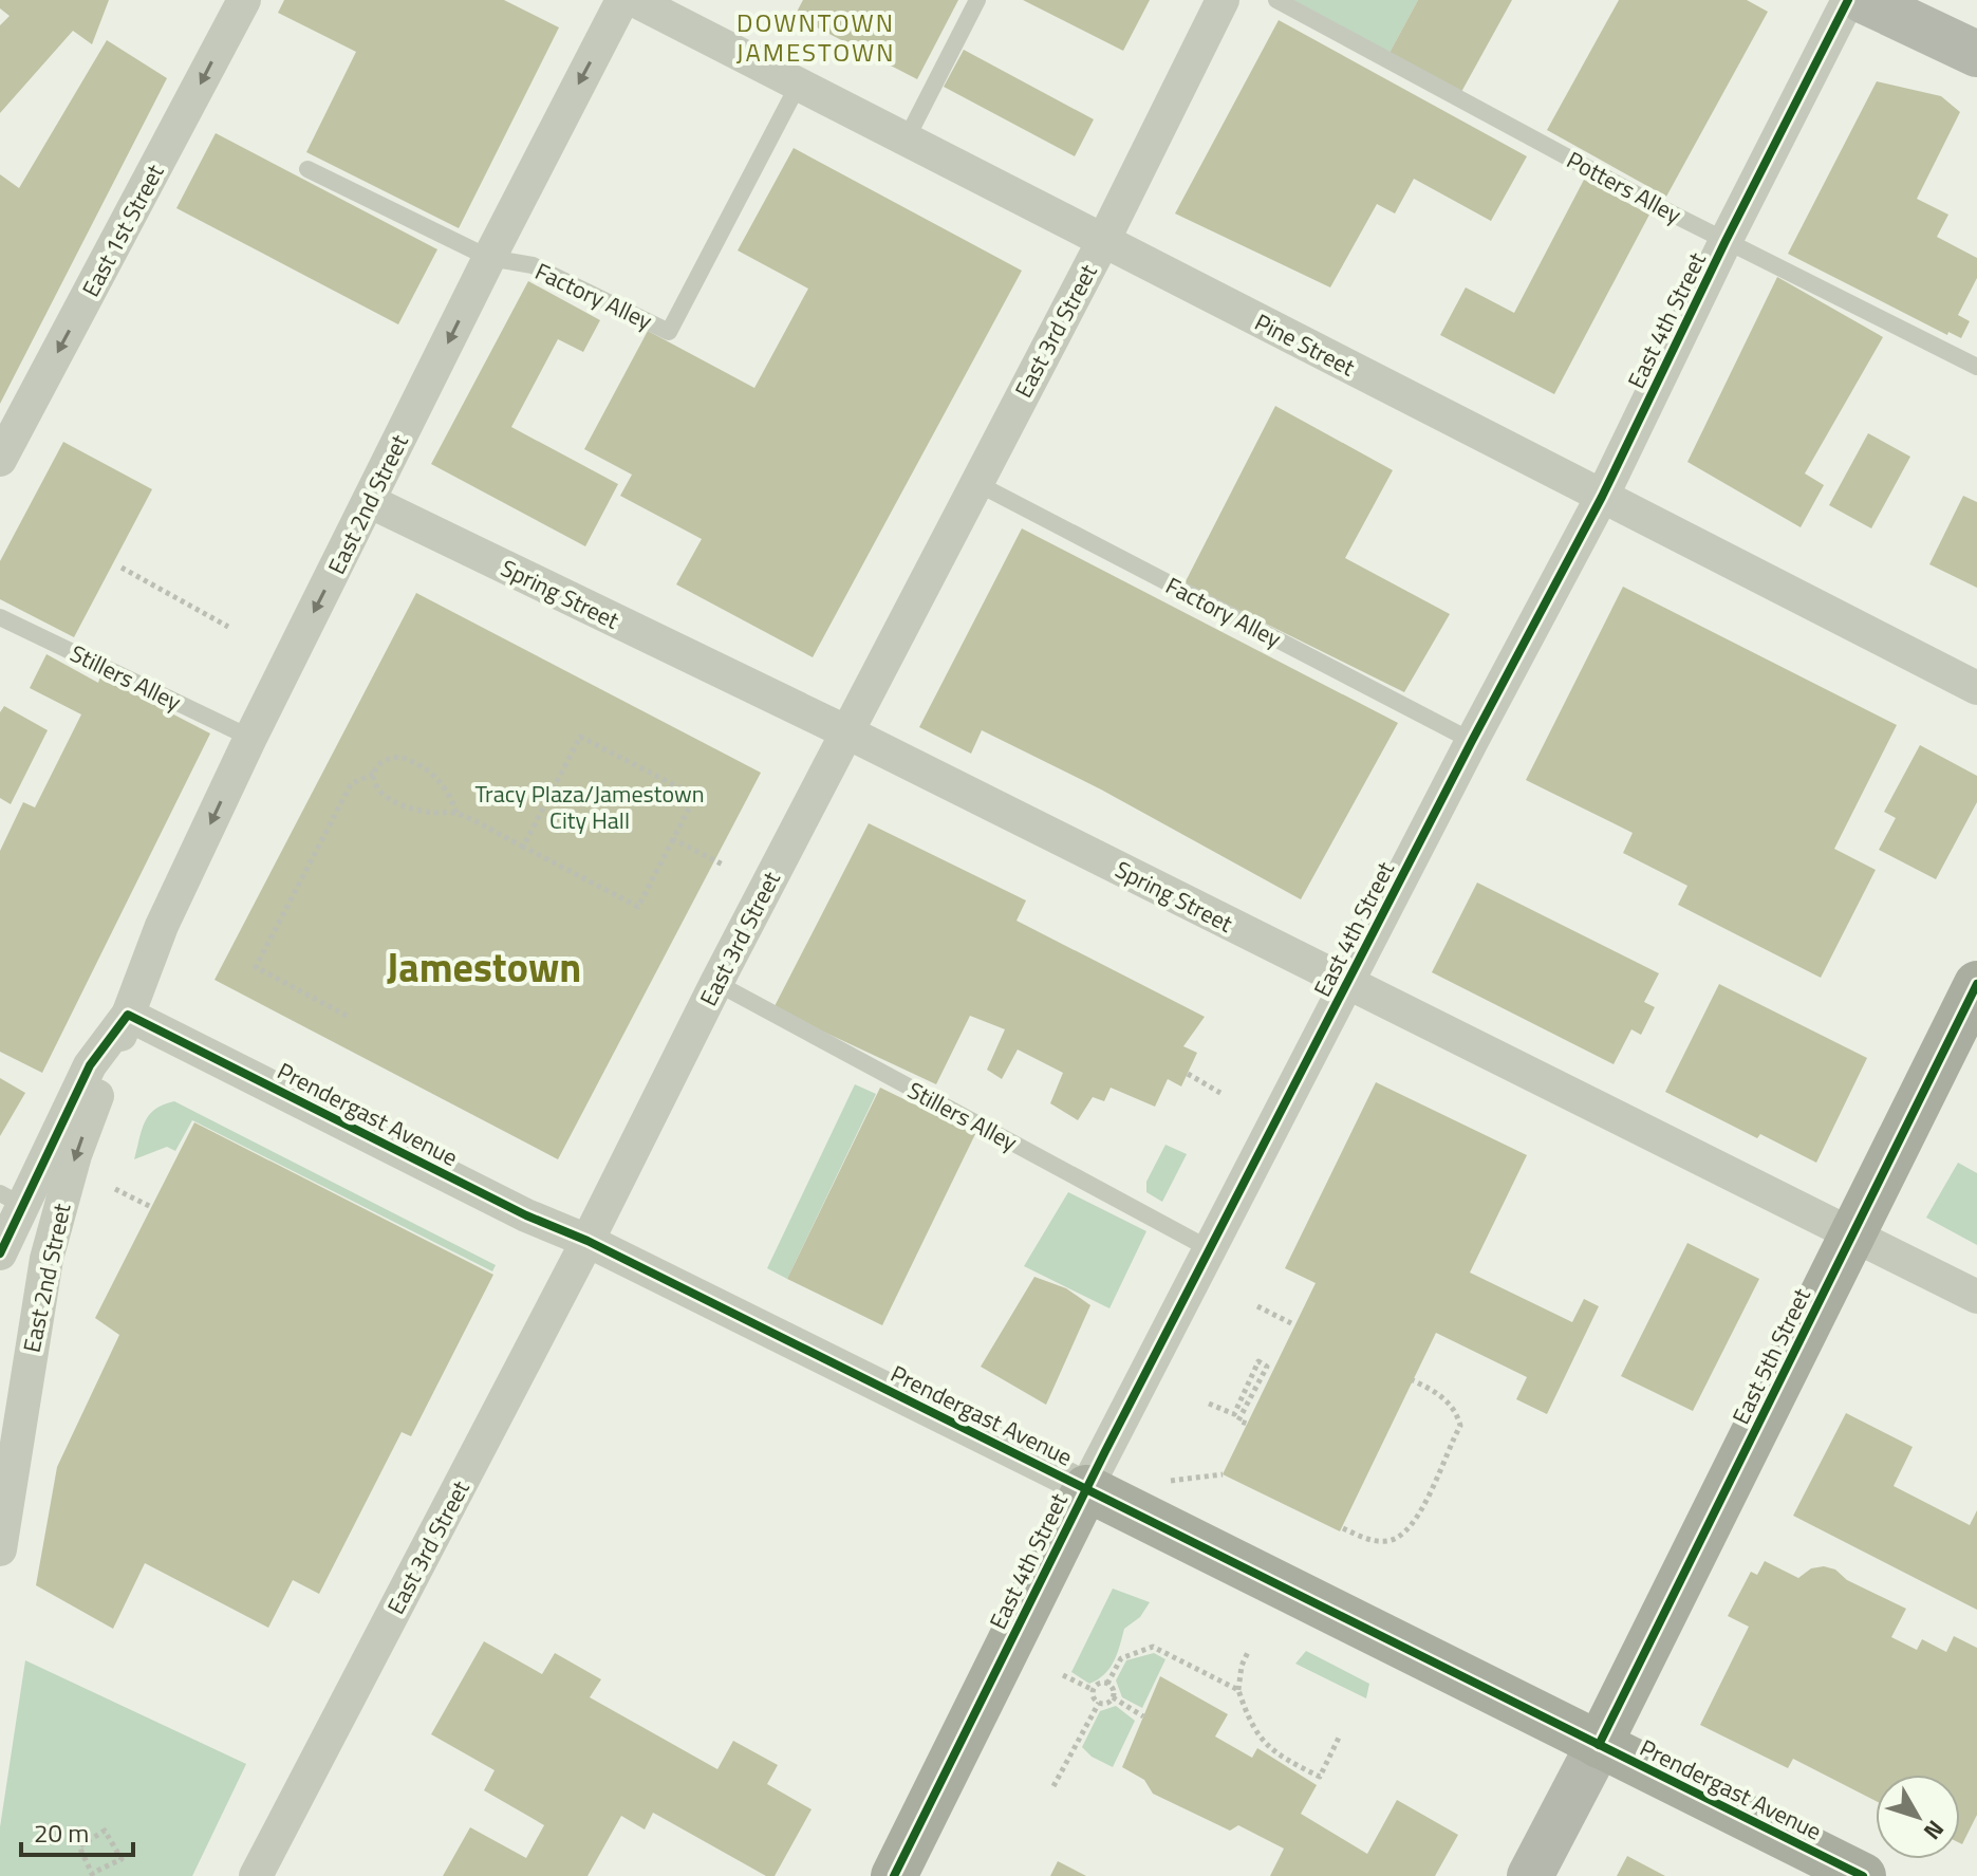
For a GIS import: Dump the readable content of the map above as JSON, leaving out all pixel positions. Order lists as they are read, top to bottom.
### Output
{
  "streets": {
    "main road": ["East 4th Street", "Prendergast Avenue", "East 5th Street"],
    "street": [
      "East 1st Street",
      "East 3rd Street",
      "Pine Street",
      "East 2nd Street",
      "Spring Street"
    ],
    "lane": ["Potters Alley", "Factory Alley", "Stillers Alley"]
  },
  "crossings": [
    ["Potters Alley", "East 4th Street"],
    ["Factory Alley", "East 4th Street"],
    ["Factory Alley", "East 3rd Street"],
    ["Factory Alley", "Pine Street"],
    ["Factory Alley", "East 2nd Street"],
    ["East 4th Street", "Pine Street"],
    ["East 4th Street", "Spring Street"],
    ["East 4th Street", "Stillers Alley"],
    ["East 4th Street", "Prendergast Avenue"],
    ["East 3rd Street", "Pine Street"],
    ["East 3rd Street", "Spring Street"],
    ["East 3rd Street", "Stillers Alley"],
    ["East 3rd Street", "Prendergast Avenue"],
    ["East 2nd Street", "Spring Street"],
    ["East 2nd Street", "Stillers Alley"],
    ["East 2nd Street", "Prendergast Avenue"],
    ["Spring Street", "East 5th Street"],
    ["Prendergast Avenue", "East 5th Street"]
  ],
  "one_way": ["East 1st Street", "East 2nd Street"],
  "districts": ["DOWNTOWN JAMESTOWN", "Jamestown"],
  "parks": ["Tracy Plaza/Jamestown City Hall"],
  "scale_bar": "20 m",
  "north": "bottom right"
}
